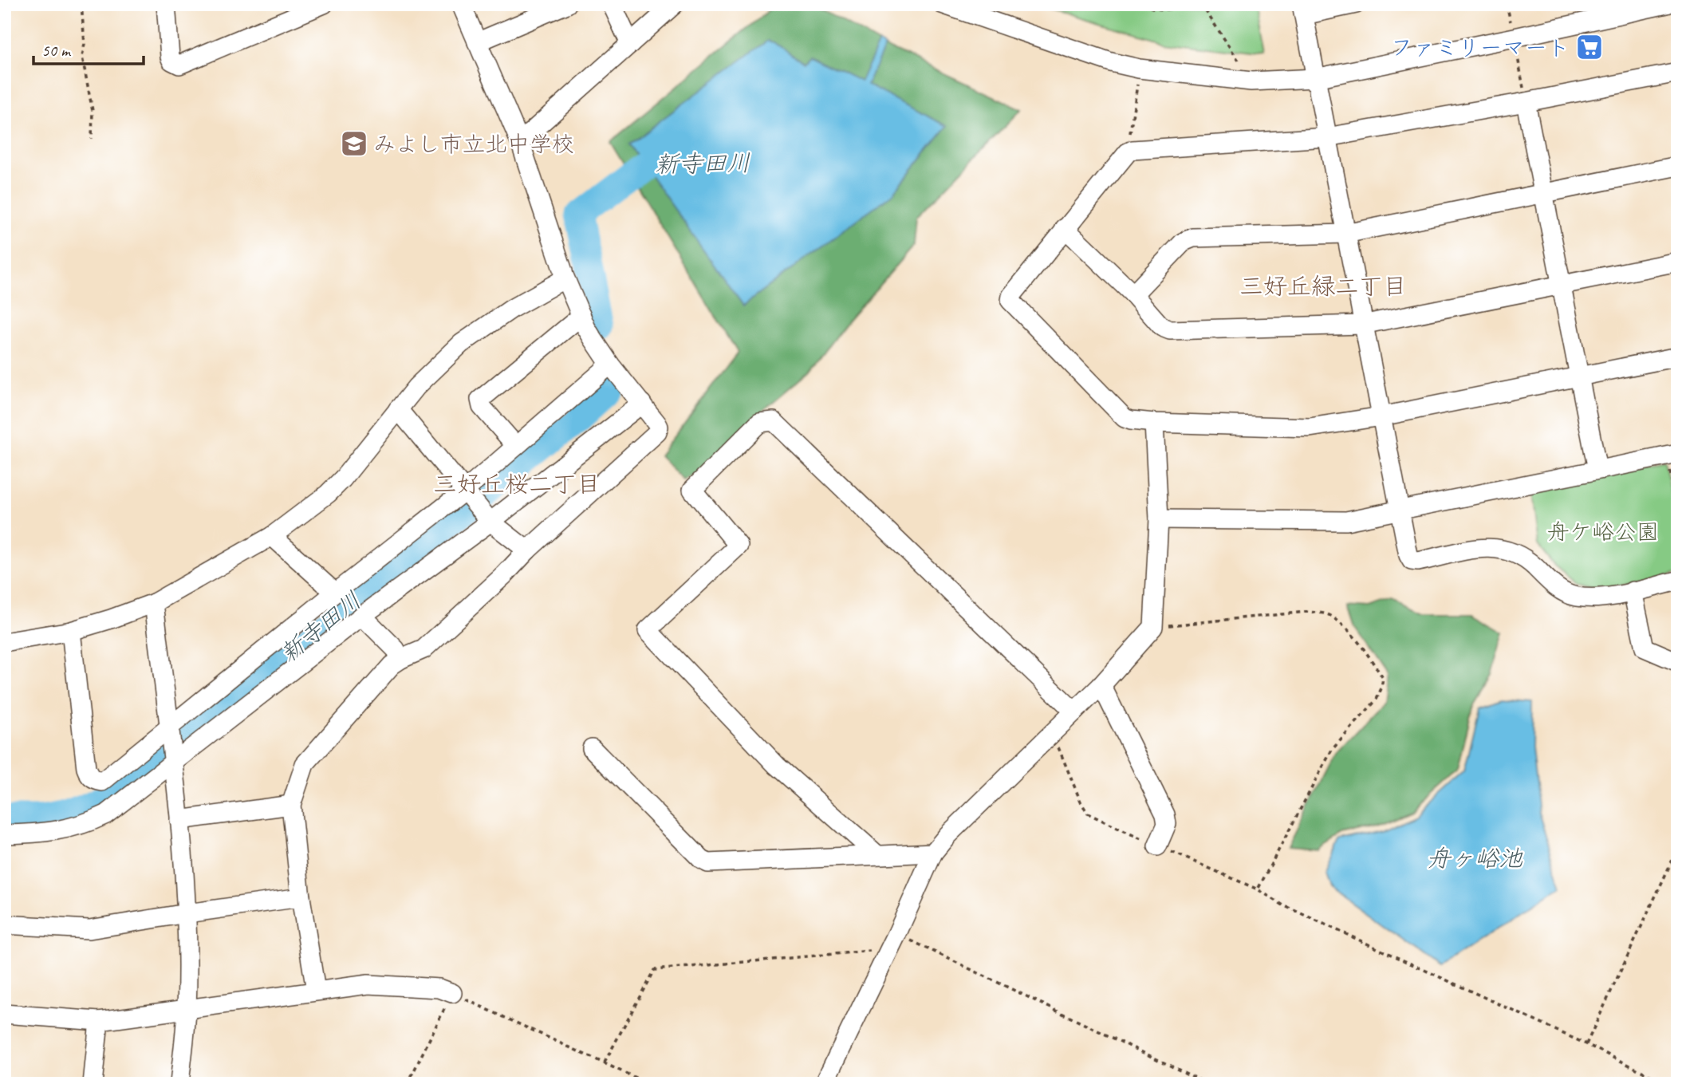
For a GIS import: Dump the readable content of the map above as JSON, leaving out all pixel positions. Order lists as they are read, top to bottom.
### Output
{
  "districts": ["三好丘緑二丁目", "三好丘桜二丁目"],
  "water": ["新寺田川", "舟ヶ峪池"],
  "parks": ["舟ケ峪公園"],
  "places": {
    "supermarket": ["ファミリーマート"],
    "school or university": ["みよし市立北中学校"]
  },
  "scale_bar": "50 m"
}
